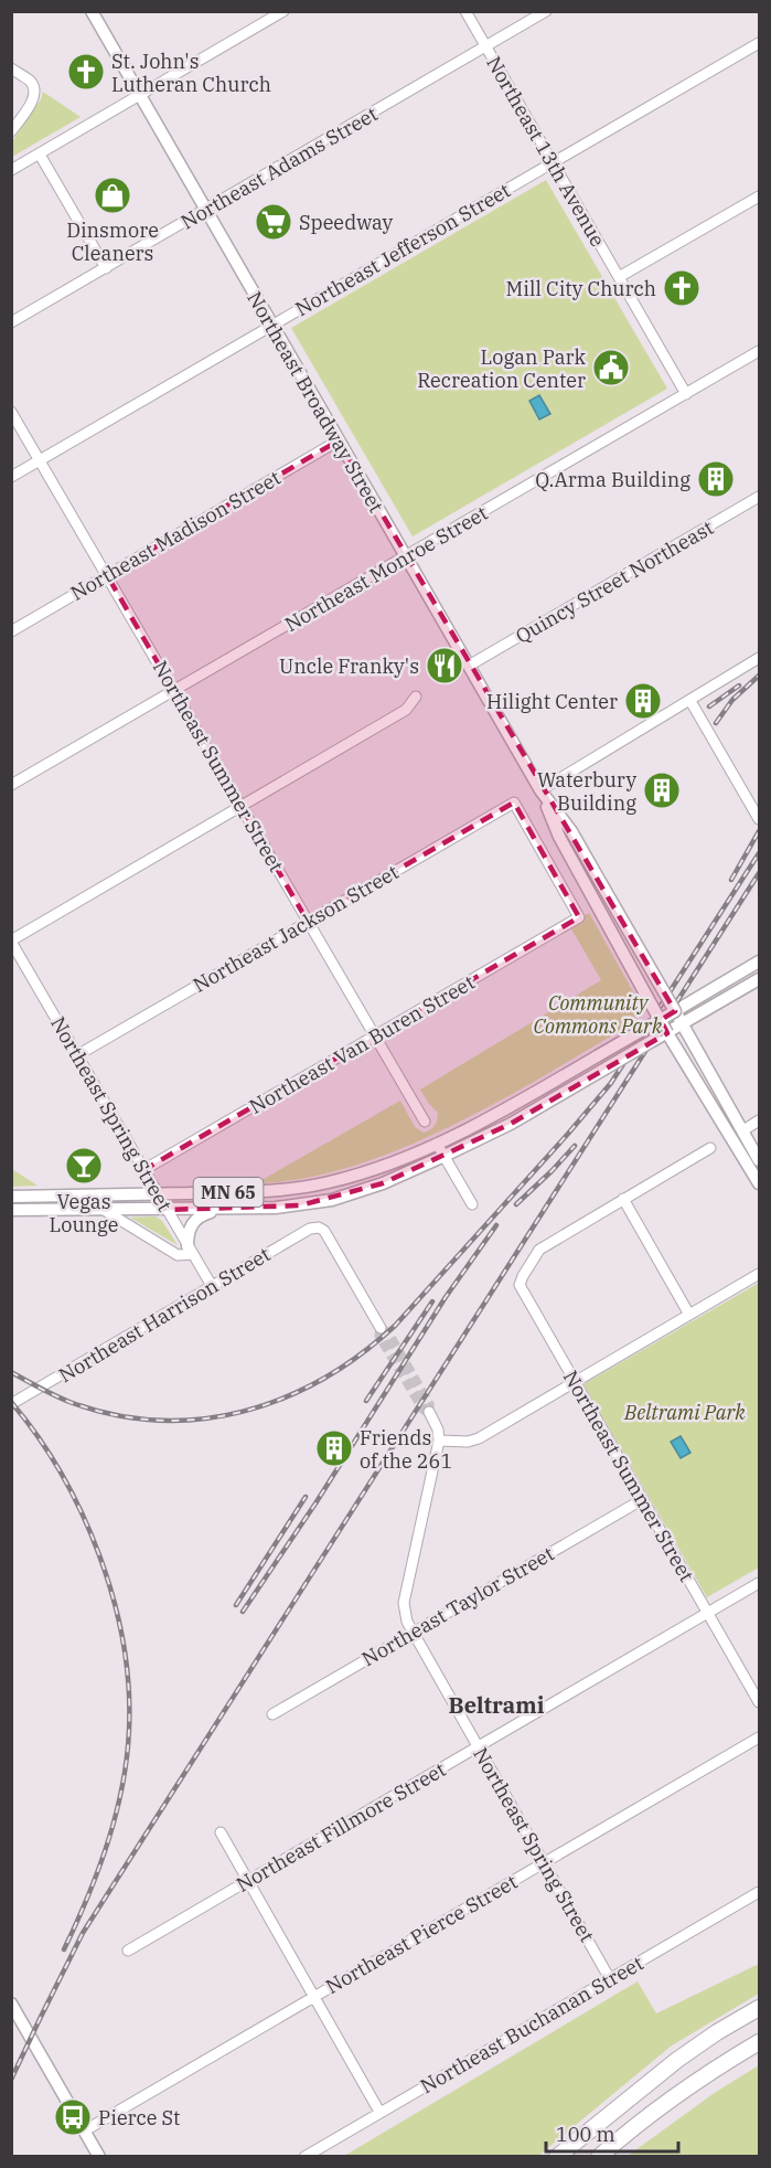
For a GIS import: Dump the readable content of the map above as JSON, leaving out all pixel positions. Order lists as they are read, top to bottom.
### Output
{
  "streets": {
    "main road": ["Northeast Broadway Street", "MN 65"],
    "street": [
      "Northeast 13th Avenue",
      "Northeast Adams Street",
      "Northeast Jefferson Street",
      "Northeast Madison Street",
      "Northeast Monroe Street",
      "Quincy Street Northeast",
      "Northeast Summer Street",
      "Northeast Jackson Street",
      "Northeast Van Buren Street",
      "Northeast Spring Street",
      "Northeast Harrison Street",
      "Northeast Taylor Street",
      "Northeast Fillmore Street",
      "Northeast Pierce Street",
      "Northeast Buchanan Street"
    ]
  },
  "crossings": [
    ["Northeast 13th Avenue", "Northeast Adams Street"],
    ["Northeast 13th Avenue", "Northeast Jefferson Street"],
    ["Northeast 13th Avenue", "Northeast Monroe Street"],
    ["Northeast Adams Street", "Northeast Broadway Street"],
    ["Northeast Jefferson Street", "Northeast Broadway Street"],
    ["Northeast Jefferson Street", "Northeast Summer Street"],
    ["Northeast Broadway Street", "Northeast Madison Street"],
    ["Northeast Broadway Street", "Northeast Monroe Street"],
    ["Northeast Broadway Street", "Quincy Street Northeast"],
    ["Northeast Broadway Street", "MN 65"],
    ["Northeast Madison Street", "Northeast Summer Street"],
    ["Northeast Monroe Street", "Northeast Summer Street"],
    ["Northeast Summer Street", "Northeast Jackson Street"],
    ["Northeast Summer Street", "Northeast Van Buren Street"],
    ["Northeast Summer Street", "Northeast Taylor Street"],
    ["Northeast Summer Street", "Northeast Fillmore Street"],
    ["Northeast Jackson Street", "Northeast Van Buren Street"],
    ["Northeast Jackson Street", "Northeast Spring Street"],
    ["Northeast Van Buren Street", "Northeast Spring Street"],
    ["Northeast Spring Street", "MN 65"],
    ["Northeast Spring Street", "Northeast Harrison Street"],
    ["Northeast Spring Street", "Northeast Taylor Street"],
    ["Northeast Spring Street", "Northeast Fillmore Street"],
    ["Northeast Spring Street", "Northeast Pierce Street"],
    ["Northeast Spring Street", "Northeast Buchanan Street"]
  ],
  "districts": ["Beltrami"],
  "parks": ["Community Commons Park", "Beltrami Park"],
  "places": {
    "church": ["St. John's Lutheran Church", "Mill City Church"],
    "shop": ["Dinsmore Cleaners"],
    "supermarket": ["Speedway"],
    "public building": ["Logan Park Recreation Center"],
    "building": [
      "Q.Arma Building",
      "Hilight Center",
      "Waterbury Building",
      "Friends of the 261"
    ],
    "restaurant": ["Uncle Franky's"],
    "bar": ["Vegas Lounge"],
    "bus stop": ["Pierce St"]
  },
  "scale_bar": "100 m"
}
